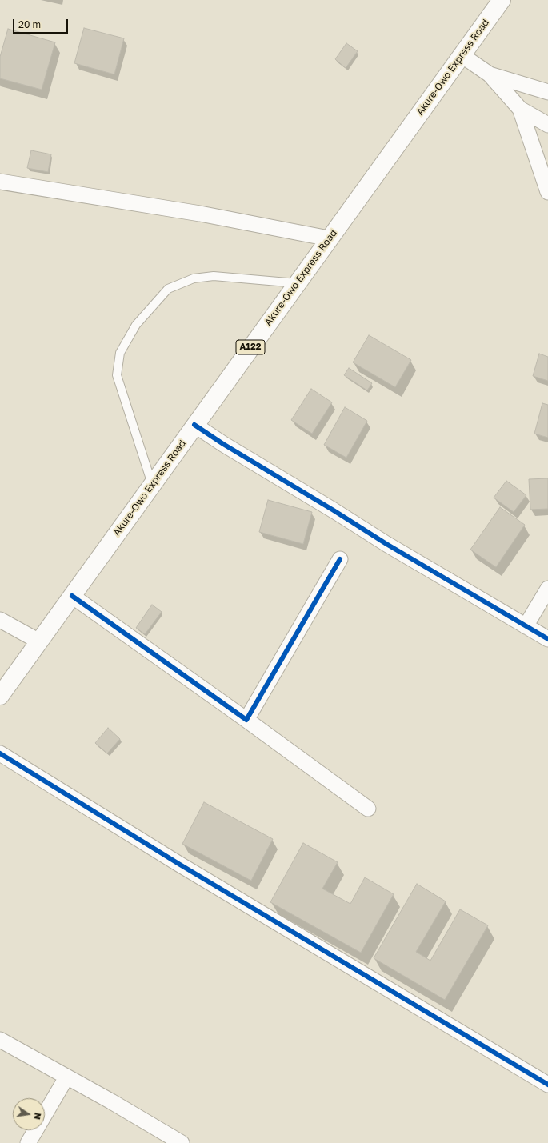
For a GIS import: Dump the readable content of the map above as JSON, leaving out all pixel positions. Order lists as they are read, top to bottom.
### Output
{
  "streets": {
    "highway": ["Akure-Owo Express Road", "A122"]
  },
  "scale_bar": "20 m",
  "north": "right"
}
